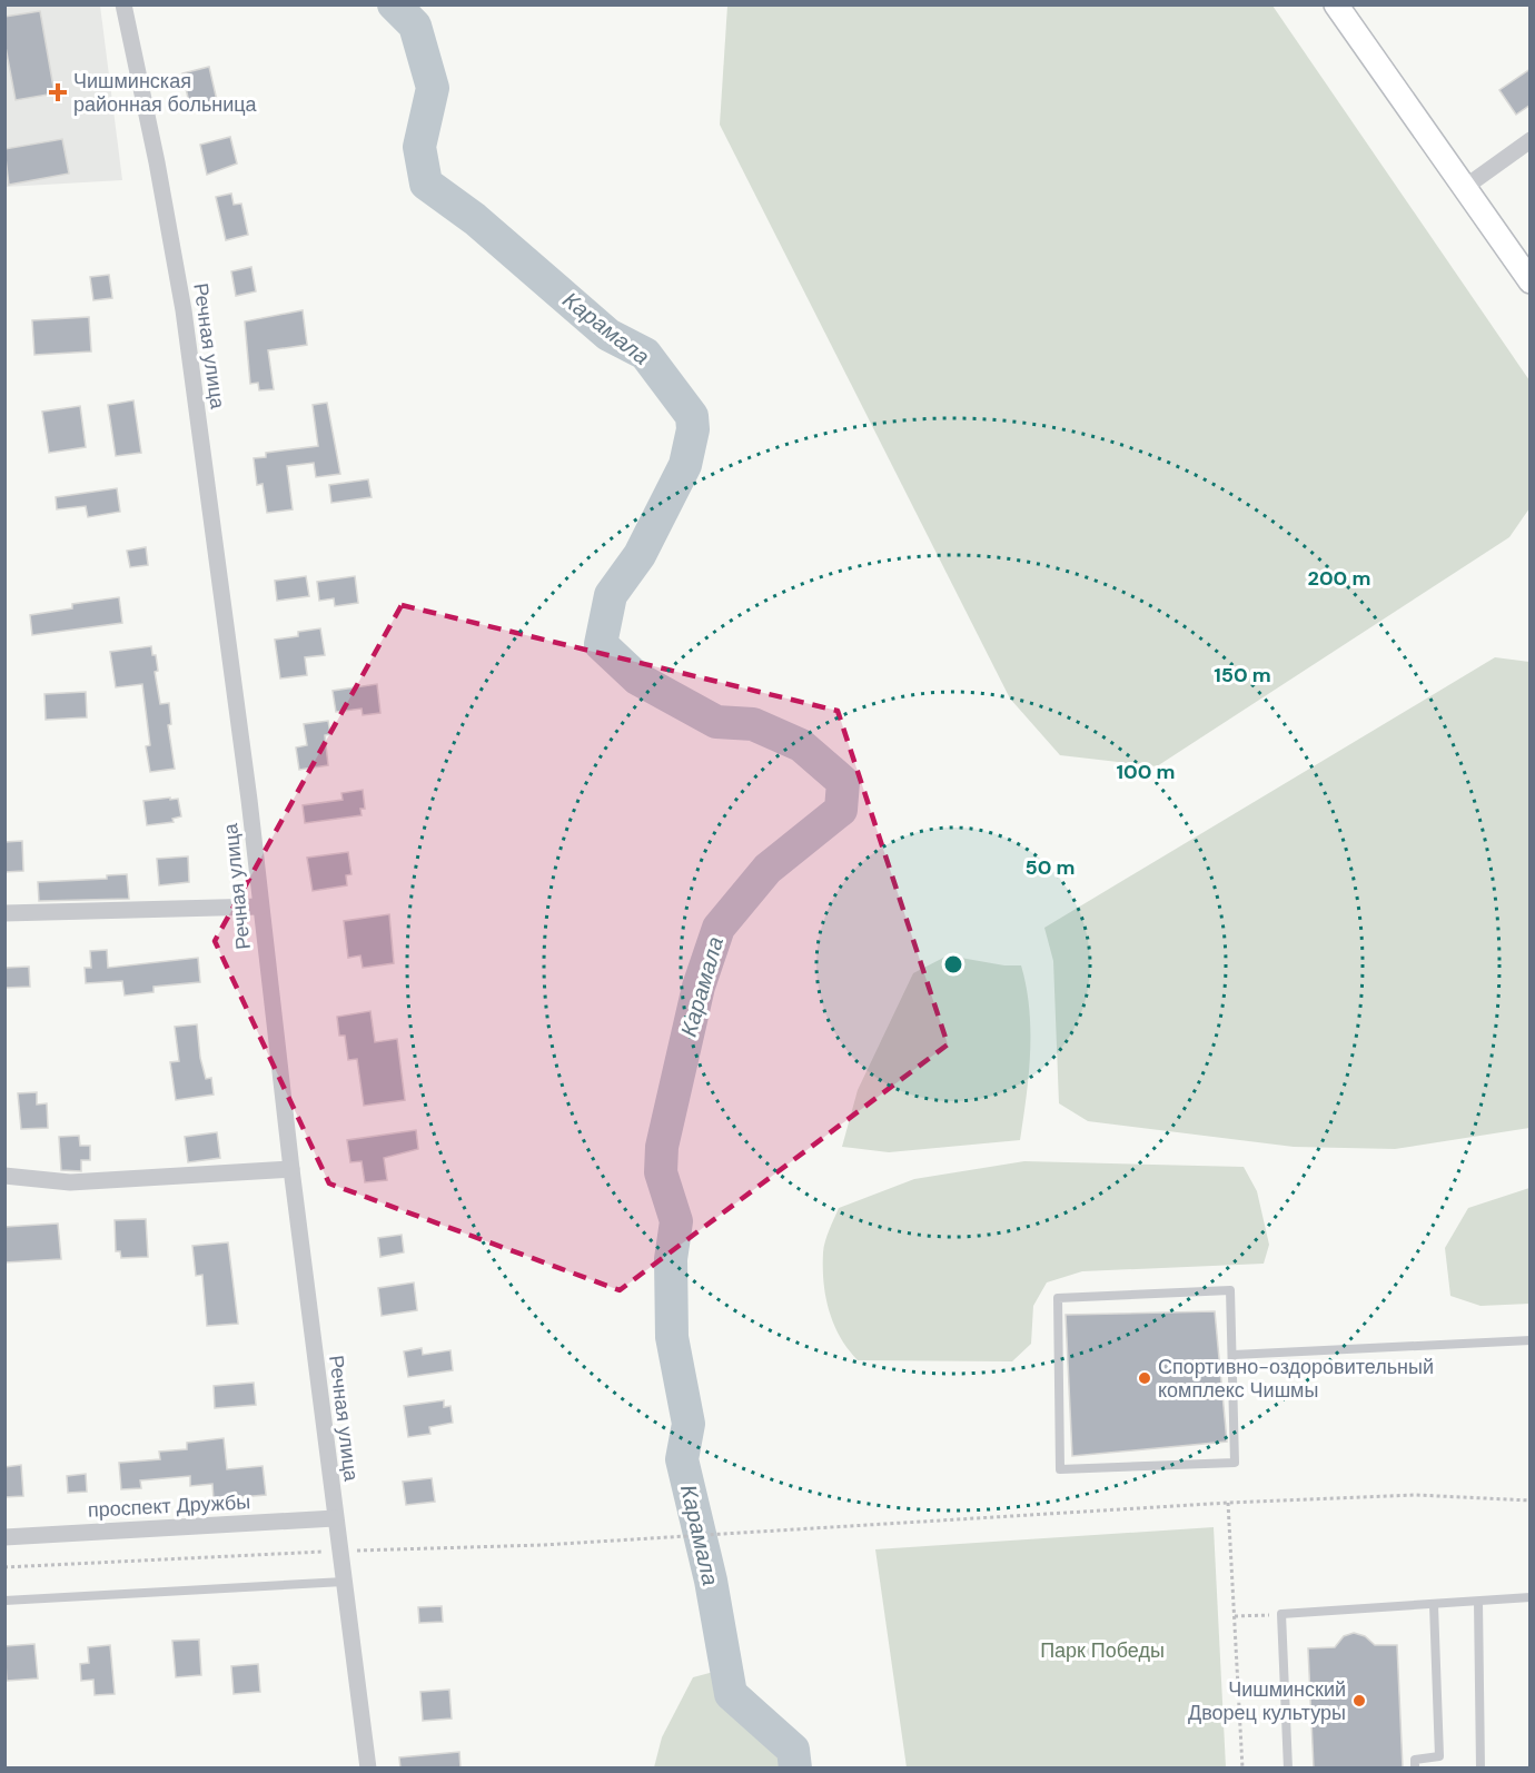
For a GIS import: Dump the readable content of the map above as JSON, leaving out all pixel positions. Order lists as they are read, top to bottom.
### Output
{
  "streets": {
    "street": ["Речная улица", "проспект Дружбы"]
  },
  "crossings": [
    ["Речная улица", "проспект Дружбы"]
  ],
  "water": ["Карамала"],
  "parks": ["Парк Победы"],
  "places": {
    "health": ["Чишминская районная больница"],
    "other": ["Спортивно-оздоровительный комплекс Чишмы", "Чишминский Дворец культуры"]
  },
  "rings": [
    "200 m",
    "150 m",
    "100 m",
    "50 m"
  ]
}
